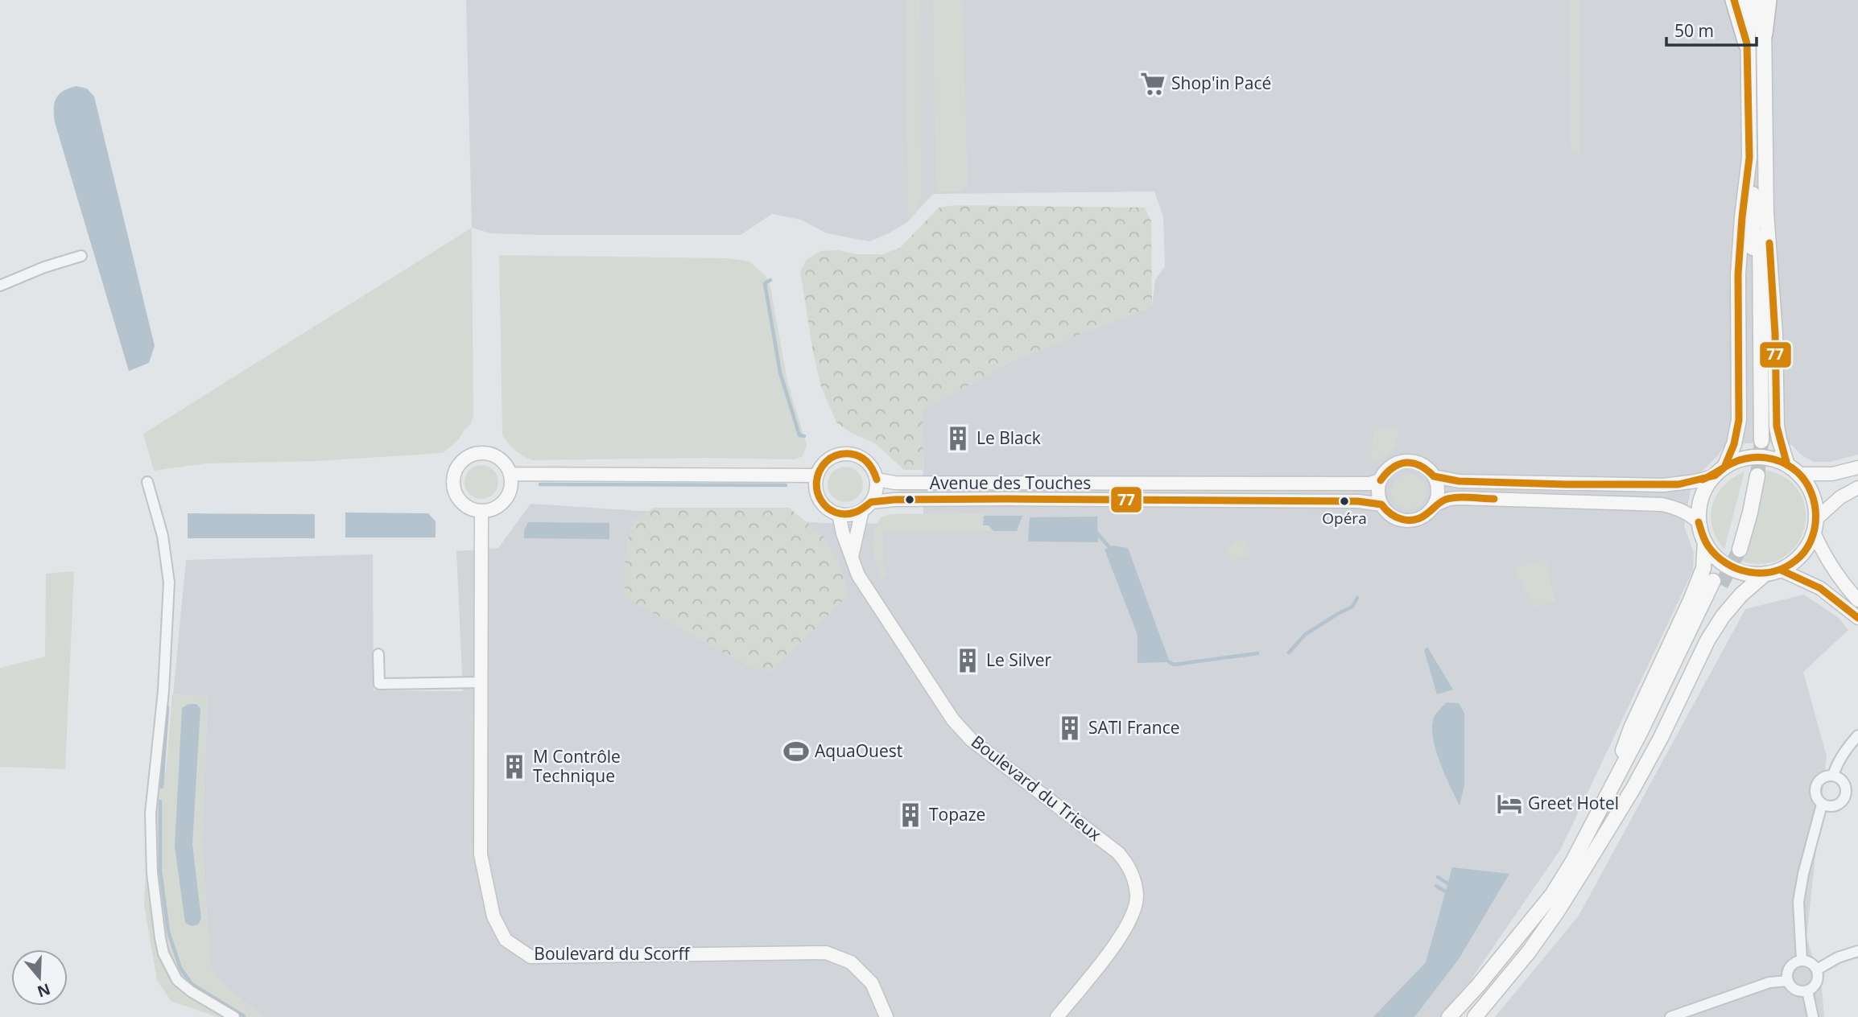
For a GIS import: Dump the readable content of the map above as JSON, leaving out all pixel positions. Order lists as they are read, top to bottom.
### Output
{
  "streets": {
    "street": ["Avenue des Touches", "Boulevard du Trieux", "Boulevard du Scorff"]
  },
  "crossings": [
    ["Avenue des Touches", "Boulevard du Trieux"]
  ],
  "places": {
    "supermarket": ["Shop'in Pacé"],
    "building": [
      "Le Black",
      "Le Silver",
      "SATI France",
      "M Contrôle Technique",
      "Topaze"
    ],
    "other": ["Opéra"],
    "sports": ["AquaOuest"],
    "hotel": ["Greet Hotel"]
  },
  "lines": ["transit line 77"],
  "scale_bar": "50 m",
  "north": "bottom"
}
